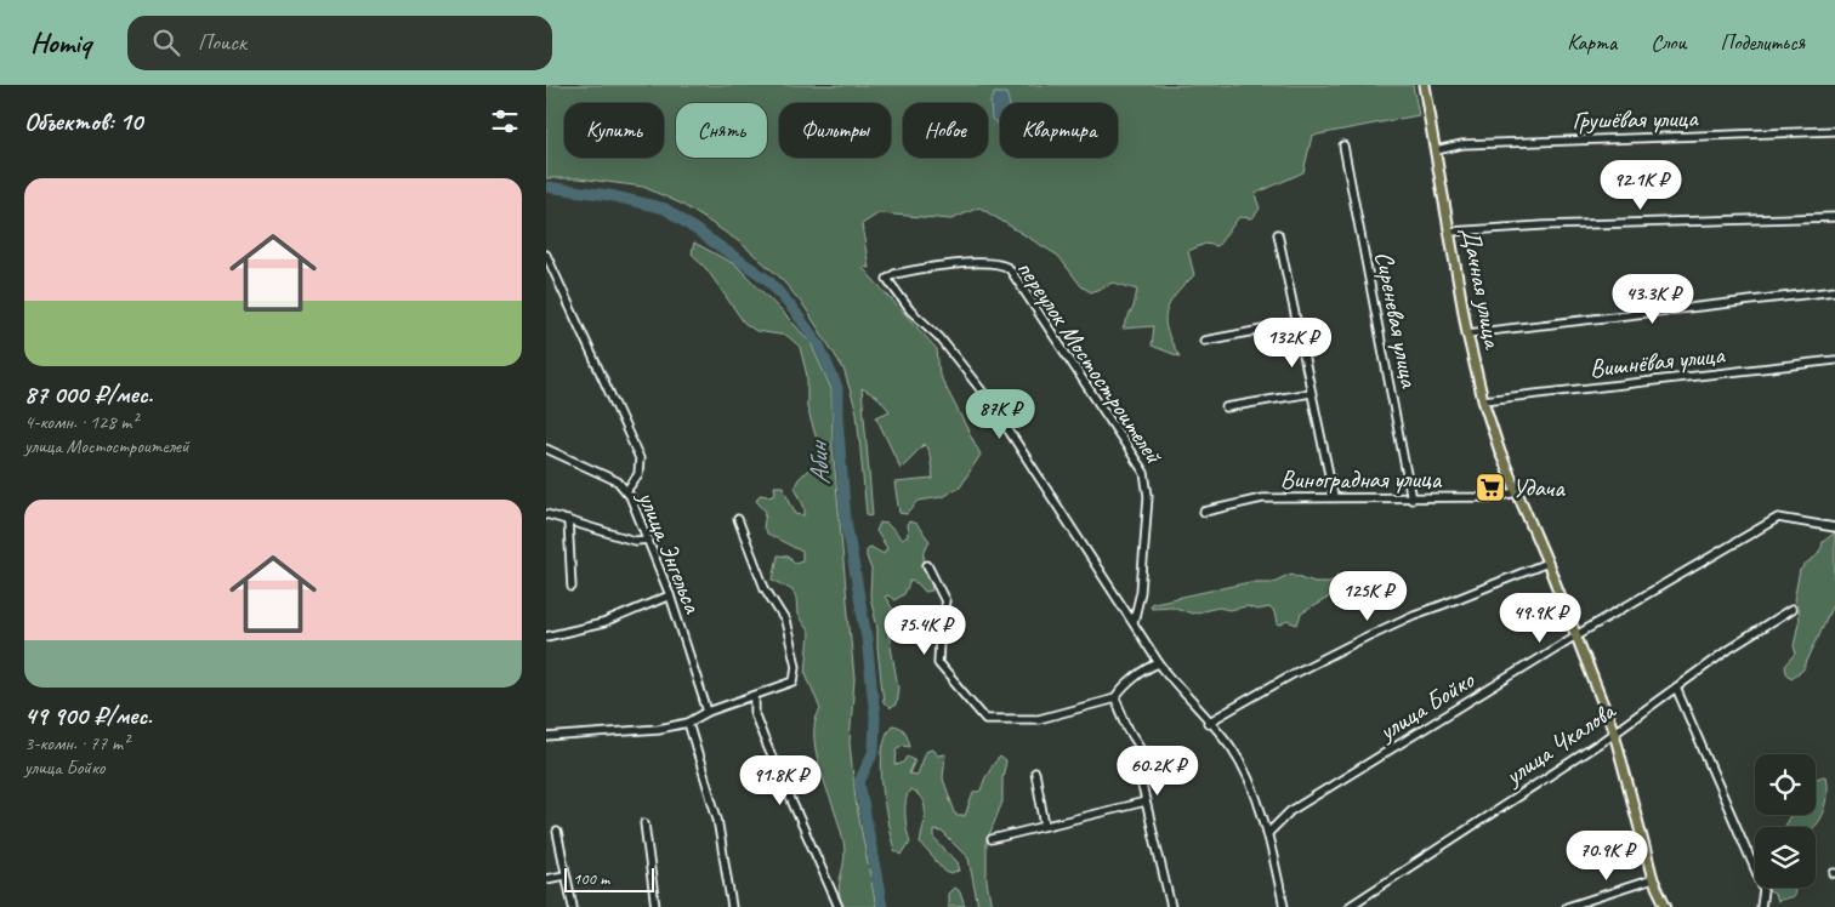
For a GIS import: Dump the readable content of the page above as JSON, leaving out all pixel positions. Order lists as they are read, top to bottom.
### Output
{
  "streets": {
    "main road": ["Дачная улица"],
    "street": [
      "Грушёвая улица",
      "Сиреневая улица",
      "переулок Мостостроителей",
      "Вишнёвая улица",
      "Виноградная улица",
      "улица Энгельса",
      "улица Бойко",
      "улица Чкалова"
    ]
  },
  "crossings": [
    ["Грушёвая улица", "Дачная улица"],
    ["Дачная улица", "Вишнёвая улица"],
    ["Дачная улица", "Виноградная улица"],
    ["Дачная улица", "улица Бойко"],
    ["Дачная улица", "улица Чкалова"],
    ["Сиреневая улица", "Виноградная улица"]
  ],
  "water": ["Абин"],
  "places": {
    "supermarket": ["Удача"]
  },
  "scale_bar": "100 m",
  "page": {
    "header": "Homiq",
    "search": "Поиск",
    "nav": ["Карта", "Слои", "Поделиться"],
    "heading": "Объектов: 10",
    "chip": [
      "Купить",
      "Снять",
      "Фильтры",
      "Новое",
      "Квартира"
    ],
    "list": [
      {
        "name": "87 000 ₽/мес.",
        "note": "4-комн. · 128 m² · улица Мостостроителей"
      },
      {
        "name": "49 900 ₽/мес.",
        "note": "3-комн. · 77 m² · улица Бойко"
      }
    ],
    "price": [
      "92.1K ₽",
      "43.3K ₽",
      "132K ₽",
      "87K ₽",
      "125K ₽",
      "49.9K ₽",
      "75.4K ₽",
      "60.2K ₽",
      "91.8K ₽",
      "70.9K ₽"
    ],
    "scale": "100 m"
  }
}
